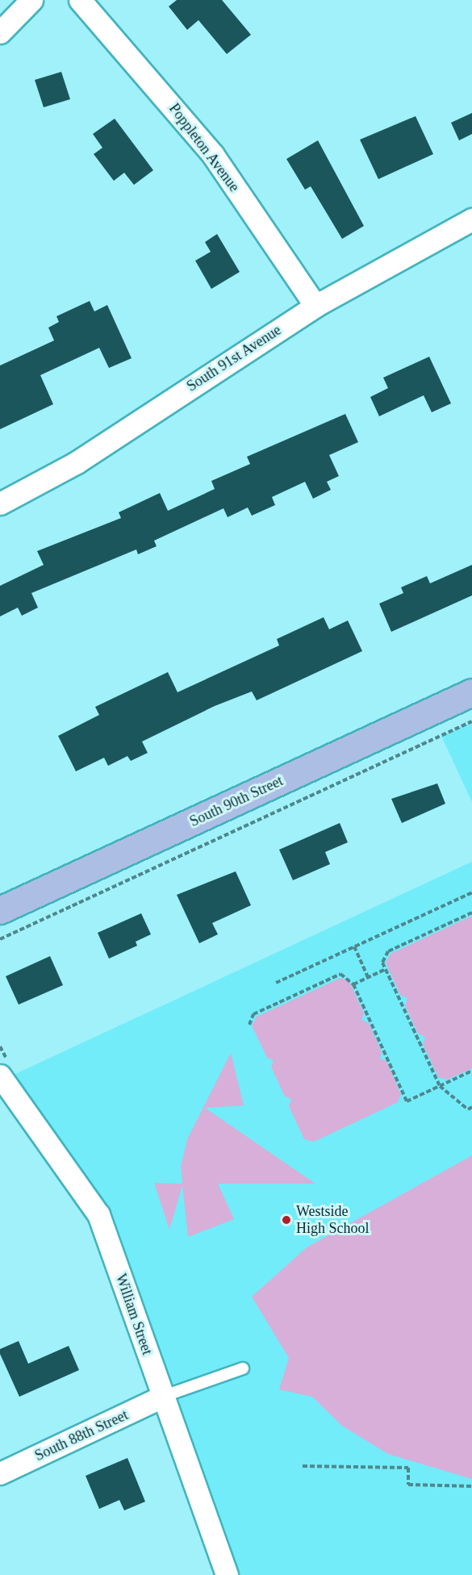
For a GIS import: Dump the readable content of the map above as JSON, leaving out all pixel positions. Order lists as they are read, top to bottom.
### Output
{
  "streets": {
    "main road": ["South 90th Street"],
    "street": [
      "Poppleton Avenue",
      "South 91st Avenue",
      "William Street",
      "South 88th Street"
    ]
  },
  "crossings": [
    ["Poppleton Avenue", "South 91st Avenue"],
    ["William Street", "South 88th Street"]
  ],
  "places": ["Westside High School"]
}
